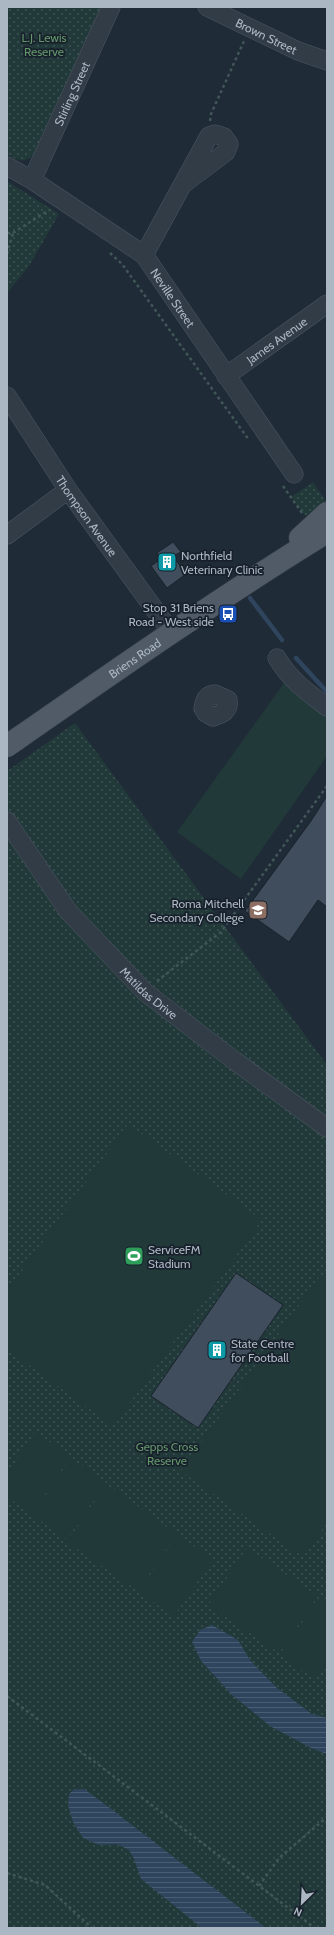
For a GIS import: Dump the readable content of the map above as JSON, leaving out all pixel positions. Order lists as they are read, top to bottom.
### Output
{
  "streets": {
    "main road": ["Briens Road"],
    "street": [
      "Brown Street",
      "Stirling Street",
      "Neville Street",
      "James Avenue",
      "Thompson Avenue",
      "Matildas Drive"
    ]
  },
  "crossings": [
    ["Stirling Street", "Neville Street"],
    ["Neville Street", "James Avenue"],
    ["Thompson Avenue", "Briens Road"]
  ],
  "parks": ["L.J. Lewis Reserve", "Gepps Cross Reserve"],
  "places": {
    "building": ["Northfield Veterinary Clinic", "State Centre for Football"],
    "bus stop": ["Stop 31 Briens Road - West side"],
    "school or university": ["Roma Mitchell Secondary College"],
    "sports": ["ServiceFM Stadium"]
  },
  "north": "bottom left"
}
